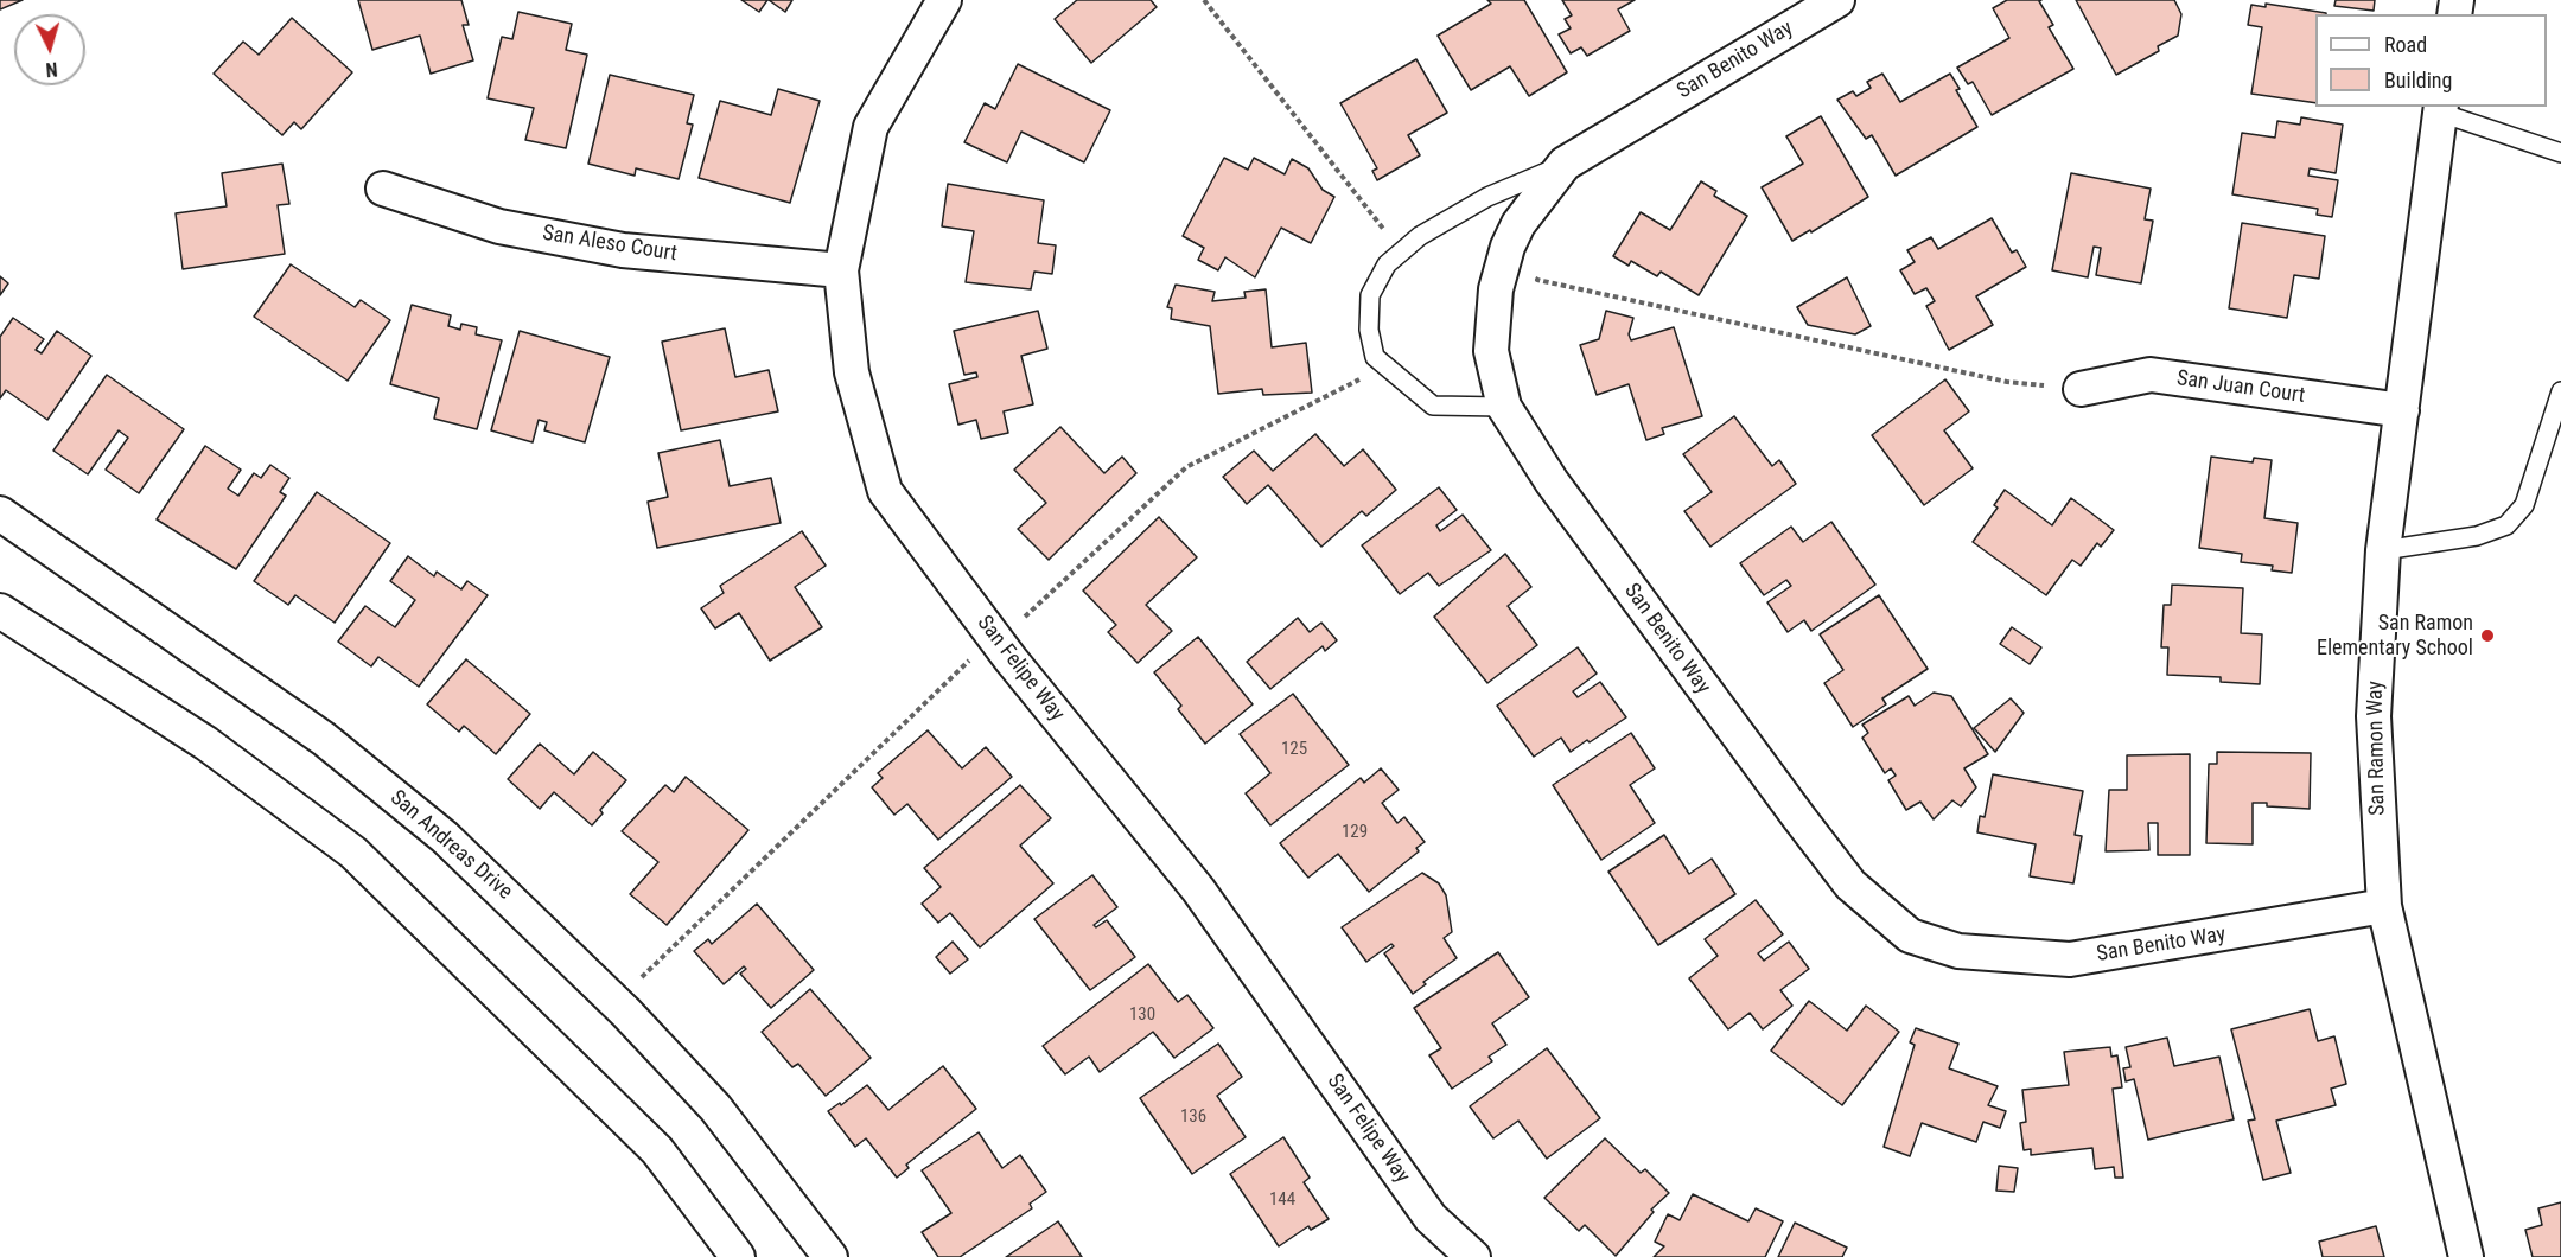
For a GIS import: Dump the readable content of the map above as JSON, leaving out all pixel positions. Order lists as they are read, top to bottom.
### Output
{
  "streets": {
    "street": [
      "San Benito Way",
      "San Aleso Court",
      "San Juan Court",
      "San Felipe Way",
      "San Ramon Way",
      "San Andreas Drive"
    ]
  },
  "crossings": [
    ["San Benito Way", "San Ramon Way"],
    ["San Aleso Court", "San Felipe Way"],
    ["San Juan Court", "San Ramon Way"]
  ],
  "places": ["San Ramon Elementary School"],
  "house_numbers": [
    "125",
    "129",
    "130",
    "136",
    "144"
  ],
  "legend": ["Road", "Building"],
  "north": "bottom"
}
